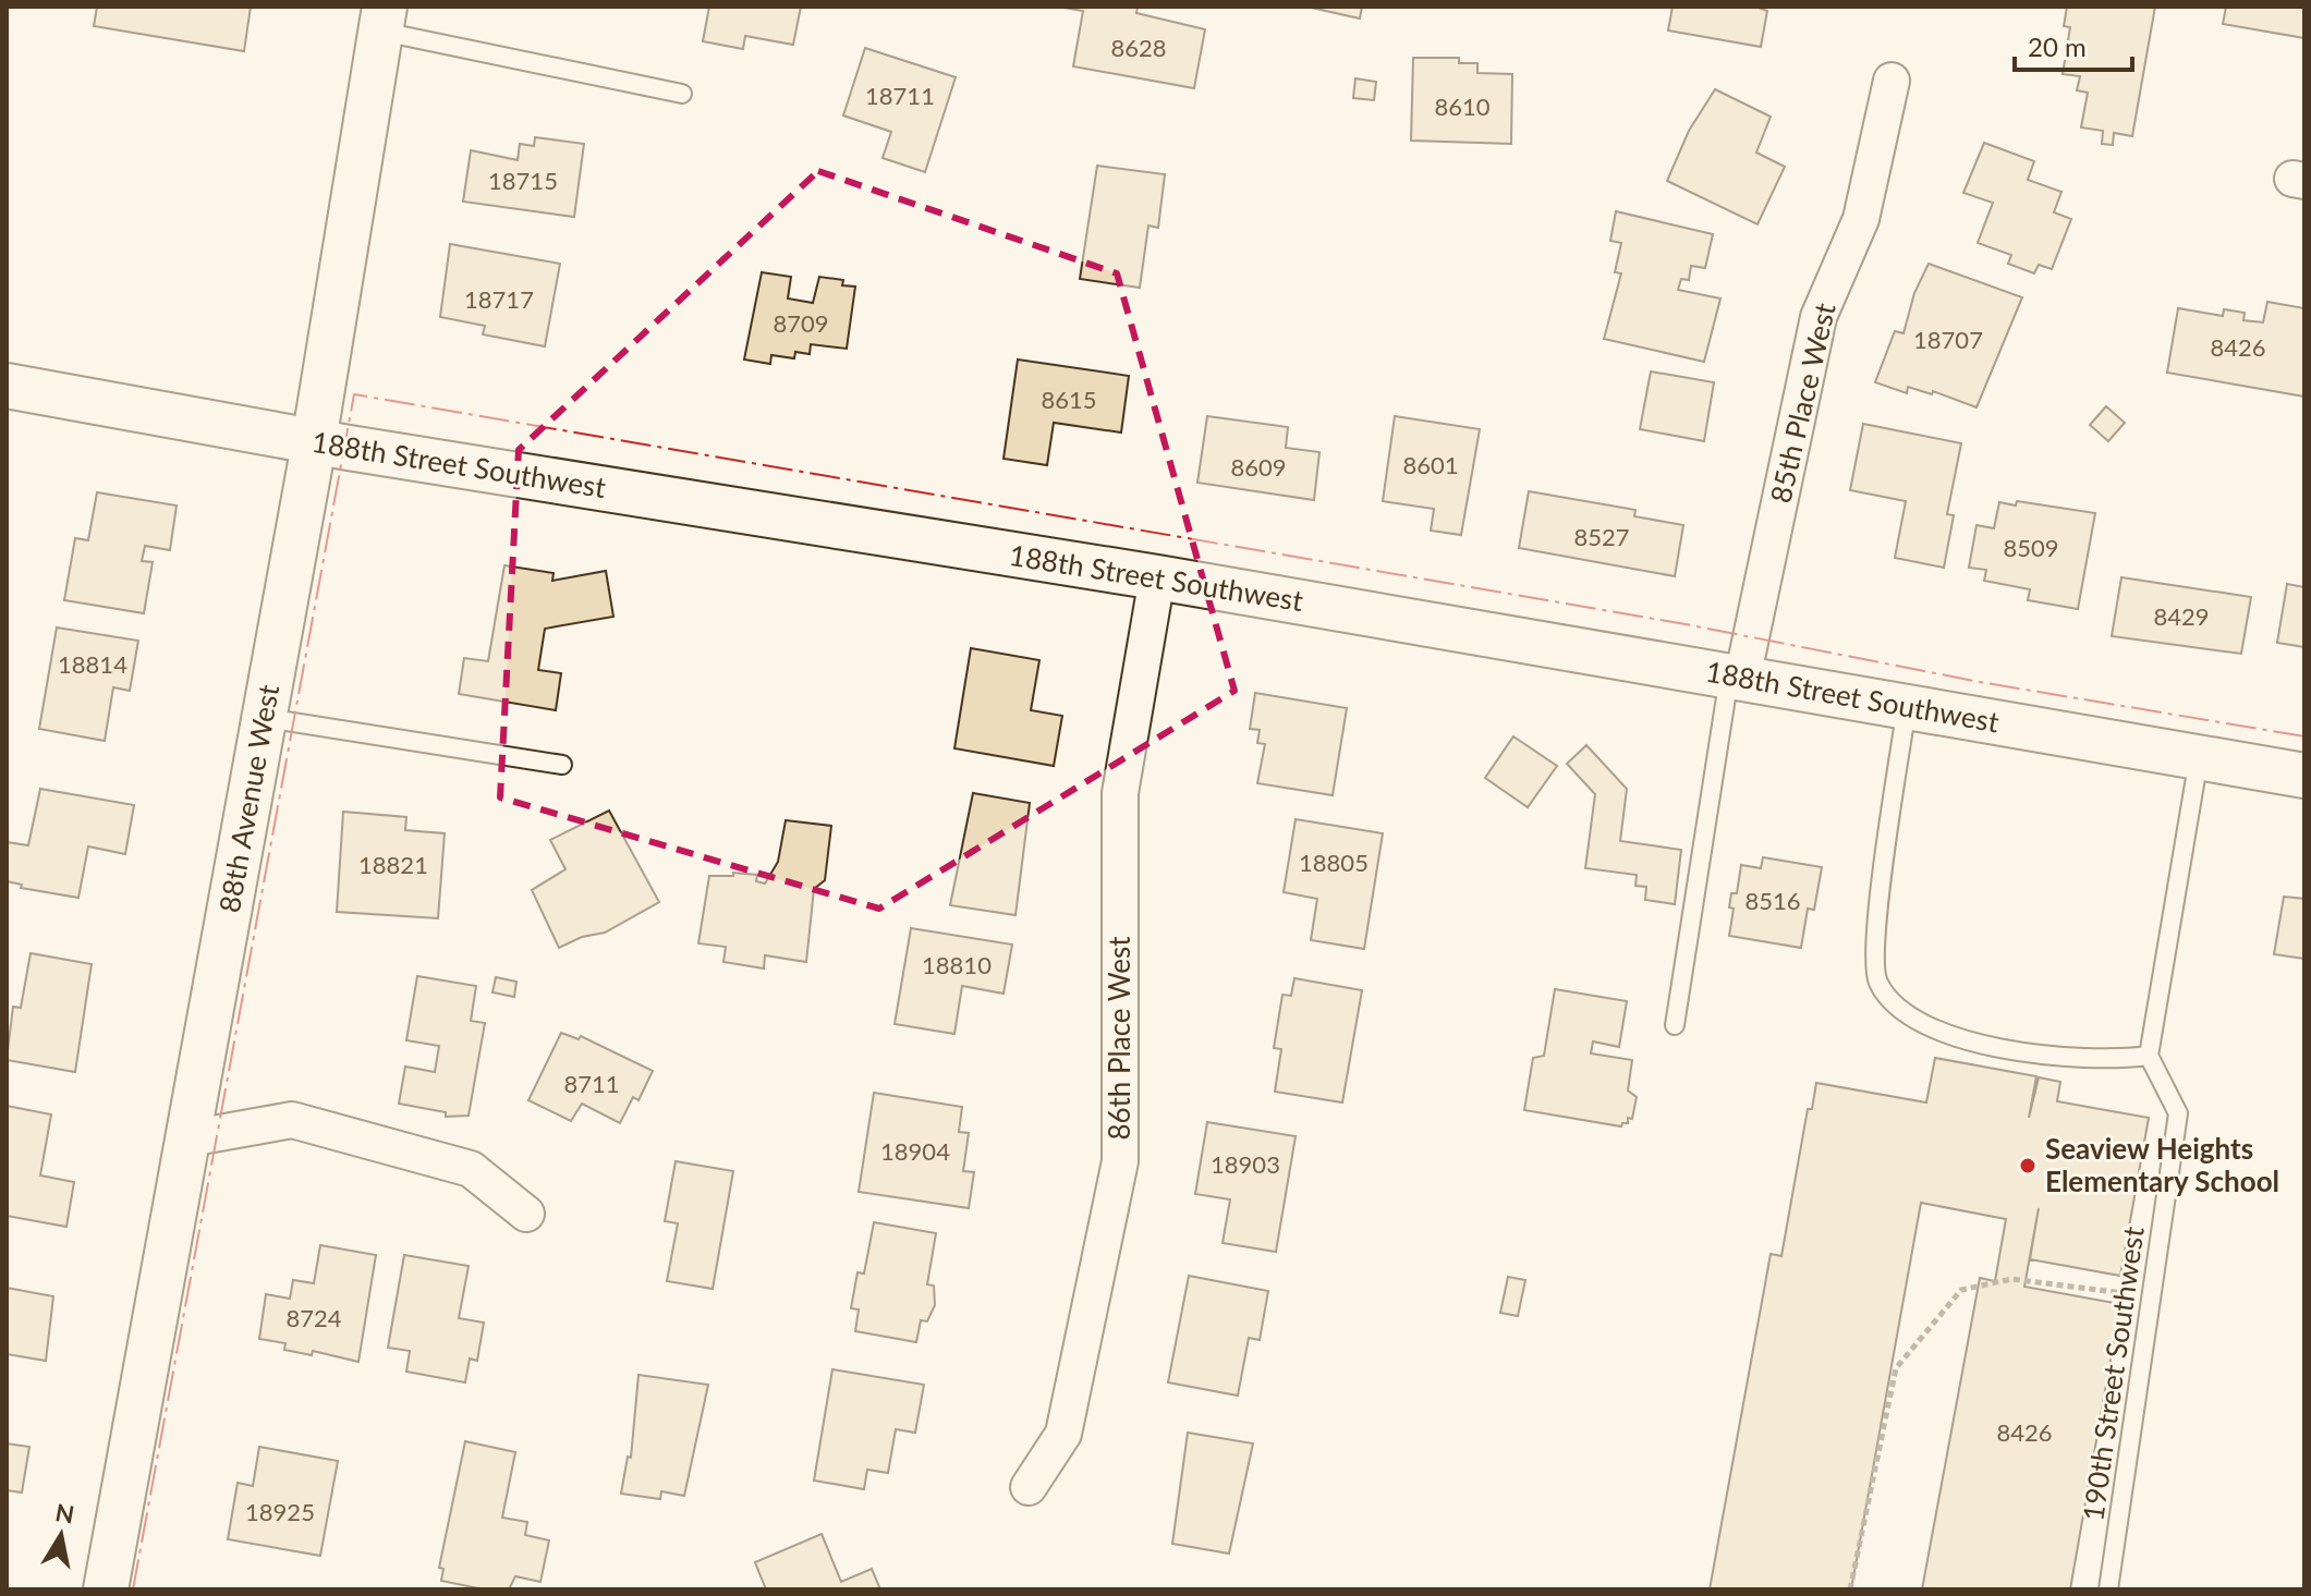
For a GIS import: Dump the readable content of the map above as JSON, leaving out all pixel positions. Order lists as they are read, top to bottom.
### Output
{
  "streets": {
    "street": [
      "85th Place West",
      "188th Street Southwest",
      "88th Avenue West",
      "86th Place West"
    ],
    "lane": ["190th Street Southwest"]
  },
  "crossings": [
    ["85th Place West", "188th Street Southwest"],
    ["188th Street Southwest", "88th Avenue West"],
    ["188th Street Southwest", "86th Place West"]
  ],
  "places": ["Seaview Heights Elementary School"],
  "house_numbers": [
    "8628",
    "18711",
    "8610",
    "18715",
    "18717",
    "8709",
    "18707",
    "8426",
    "8615",
    "8601",
    "8609",
    "8527",
    "8509",
    "8429",
    "18814",
    "18805",
    "18821",
    "8516",
    "18810",
    "8711",
    "18904",
    "18903",
    "8724",
    "8426",
    "18925"
  ],
  "scale_bar": "20 m",
  "north": "top"
}
